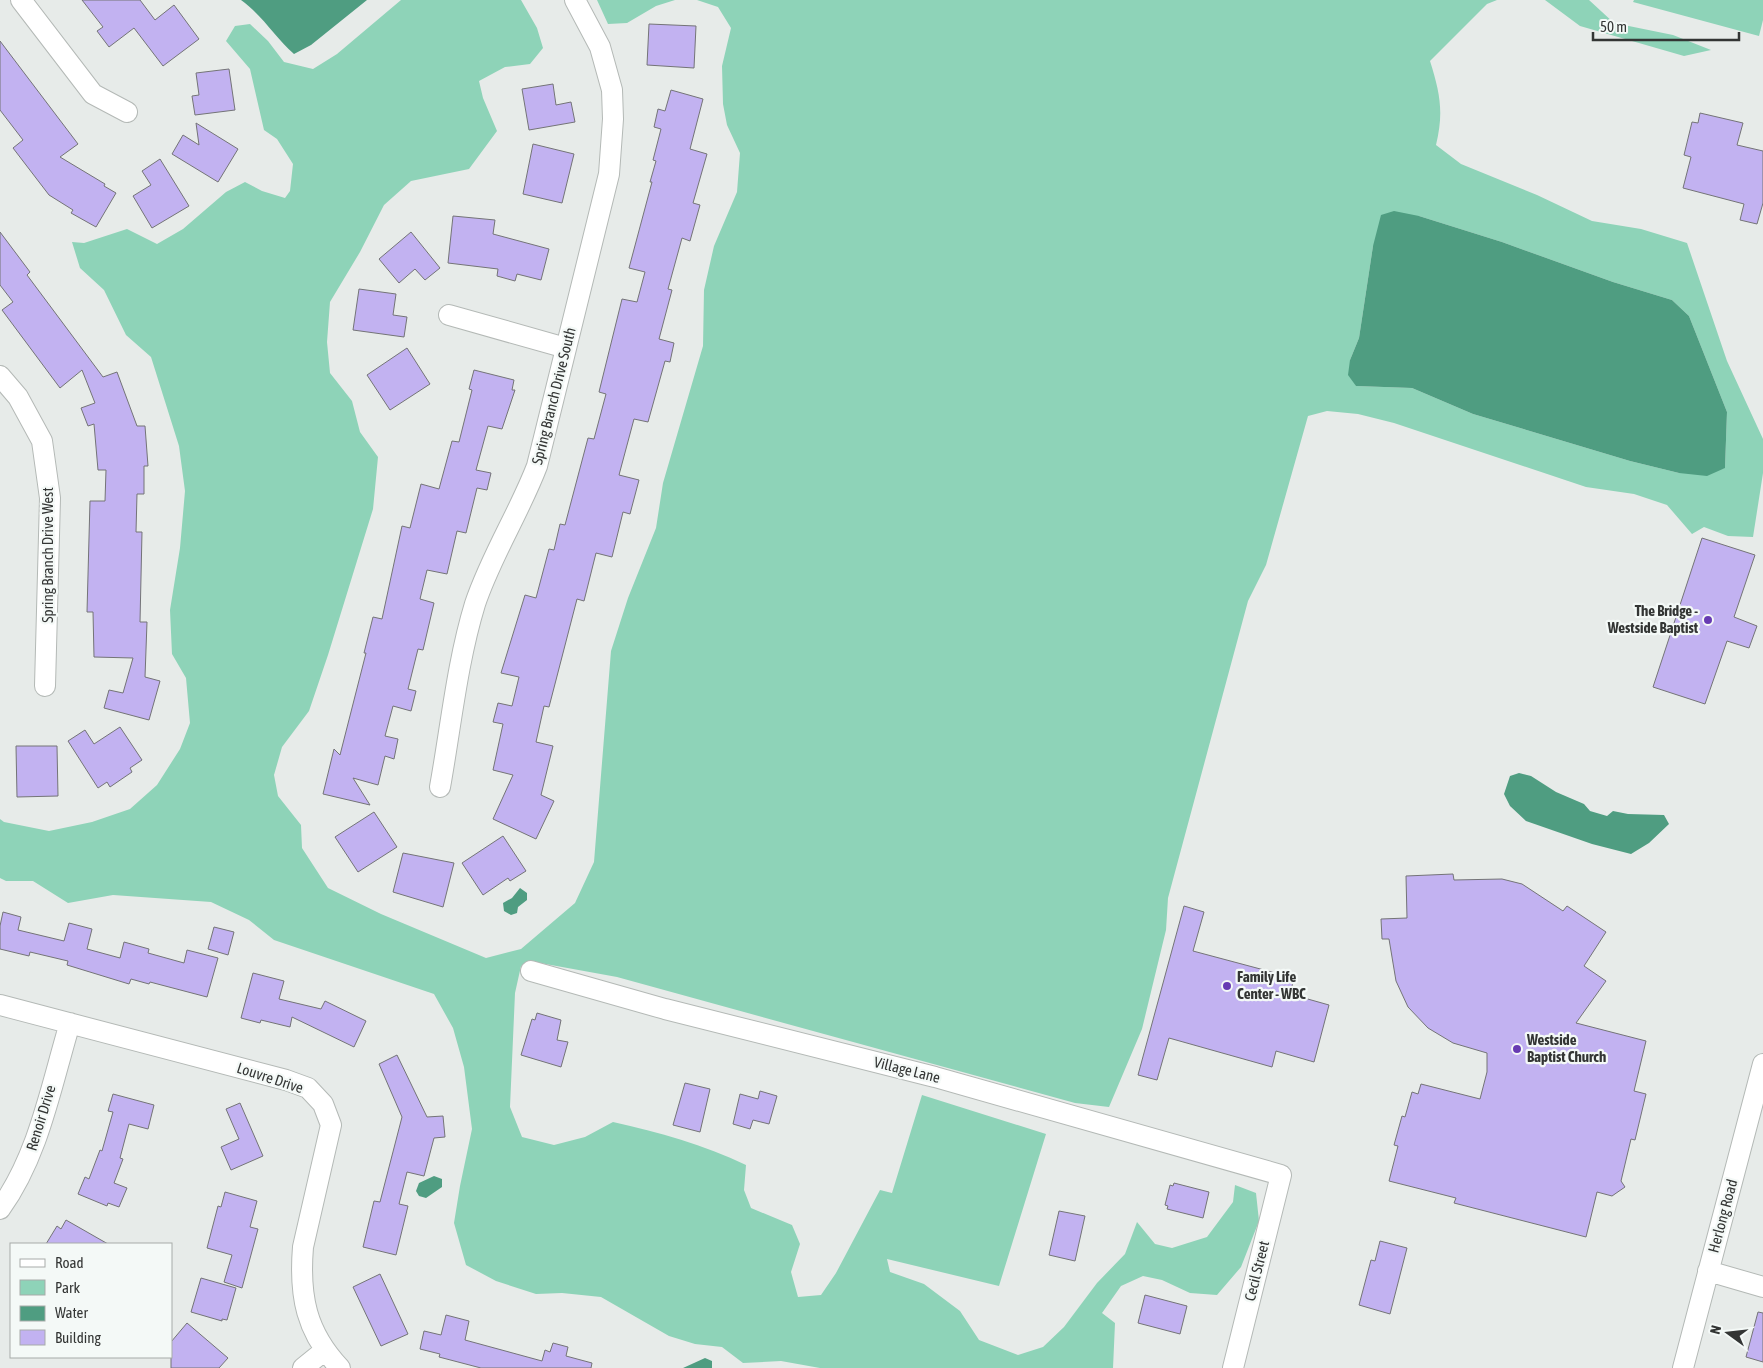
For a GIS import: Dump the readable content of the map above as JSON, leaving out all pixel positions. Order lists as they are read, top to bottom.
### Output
{
  "streets": {
    "street": [
      "Spring Branch Drive South",
      "Spring Branch Drive West",
      "Village Lane",
      "Louvre Drive",
      "Renoir Drive",
      "Herlong Road",
      "Cecil Street"
    ]
  },
  "crossings": [
    ["Village Lane", "Cecil Street"],
    ["Louvre Drive", "Renoir Drive"]
  ],
  "places": ["The Bridge - Westside Baptist", "Family Life Center - WBC", "Westside Baptist Church"],
  "legend": [
    "Road",
    "Park",
    "Water",
    "Building"
  ],
  "scale_bar": "50 m",
  "north": "left"
}
